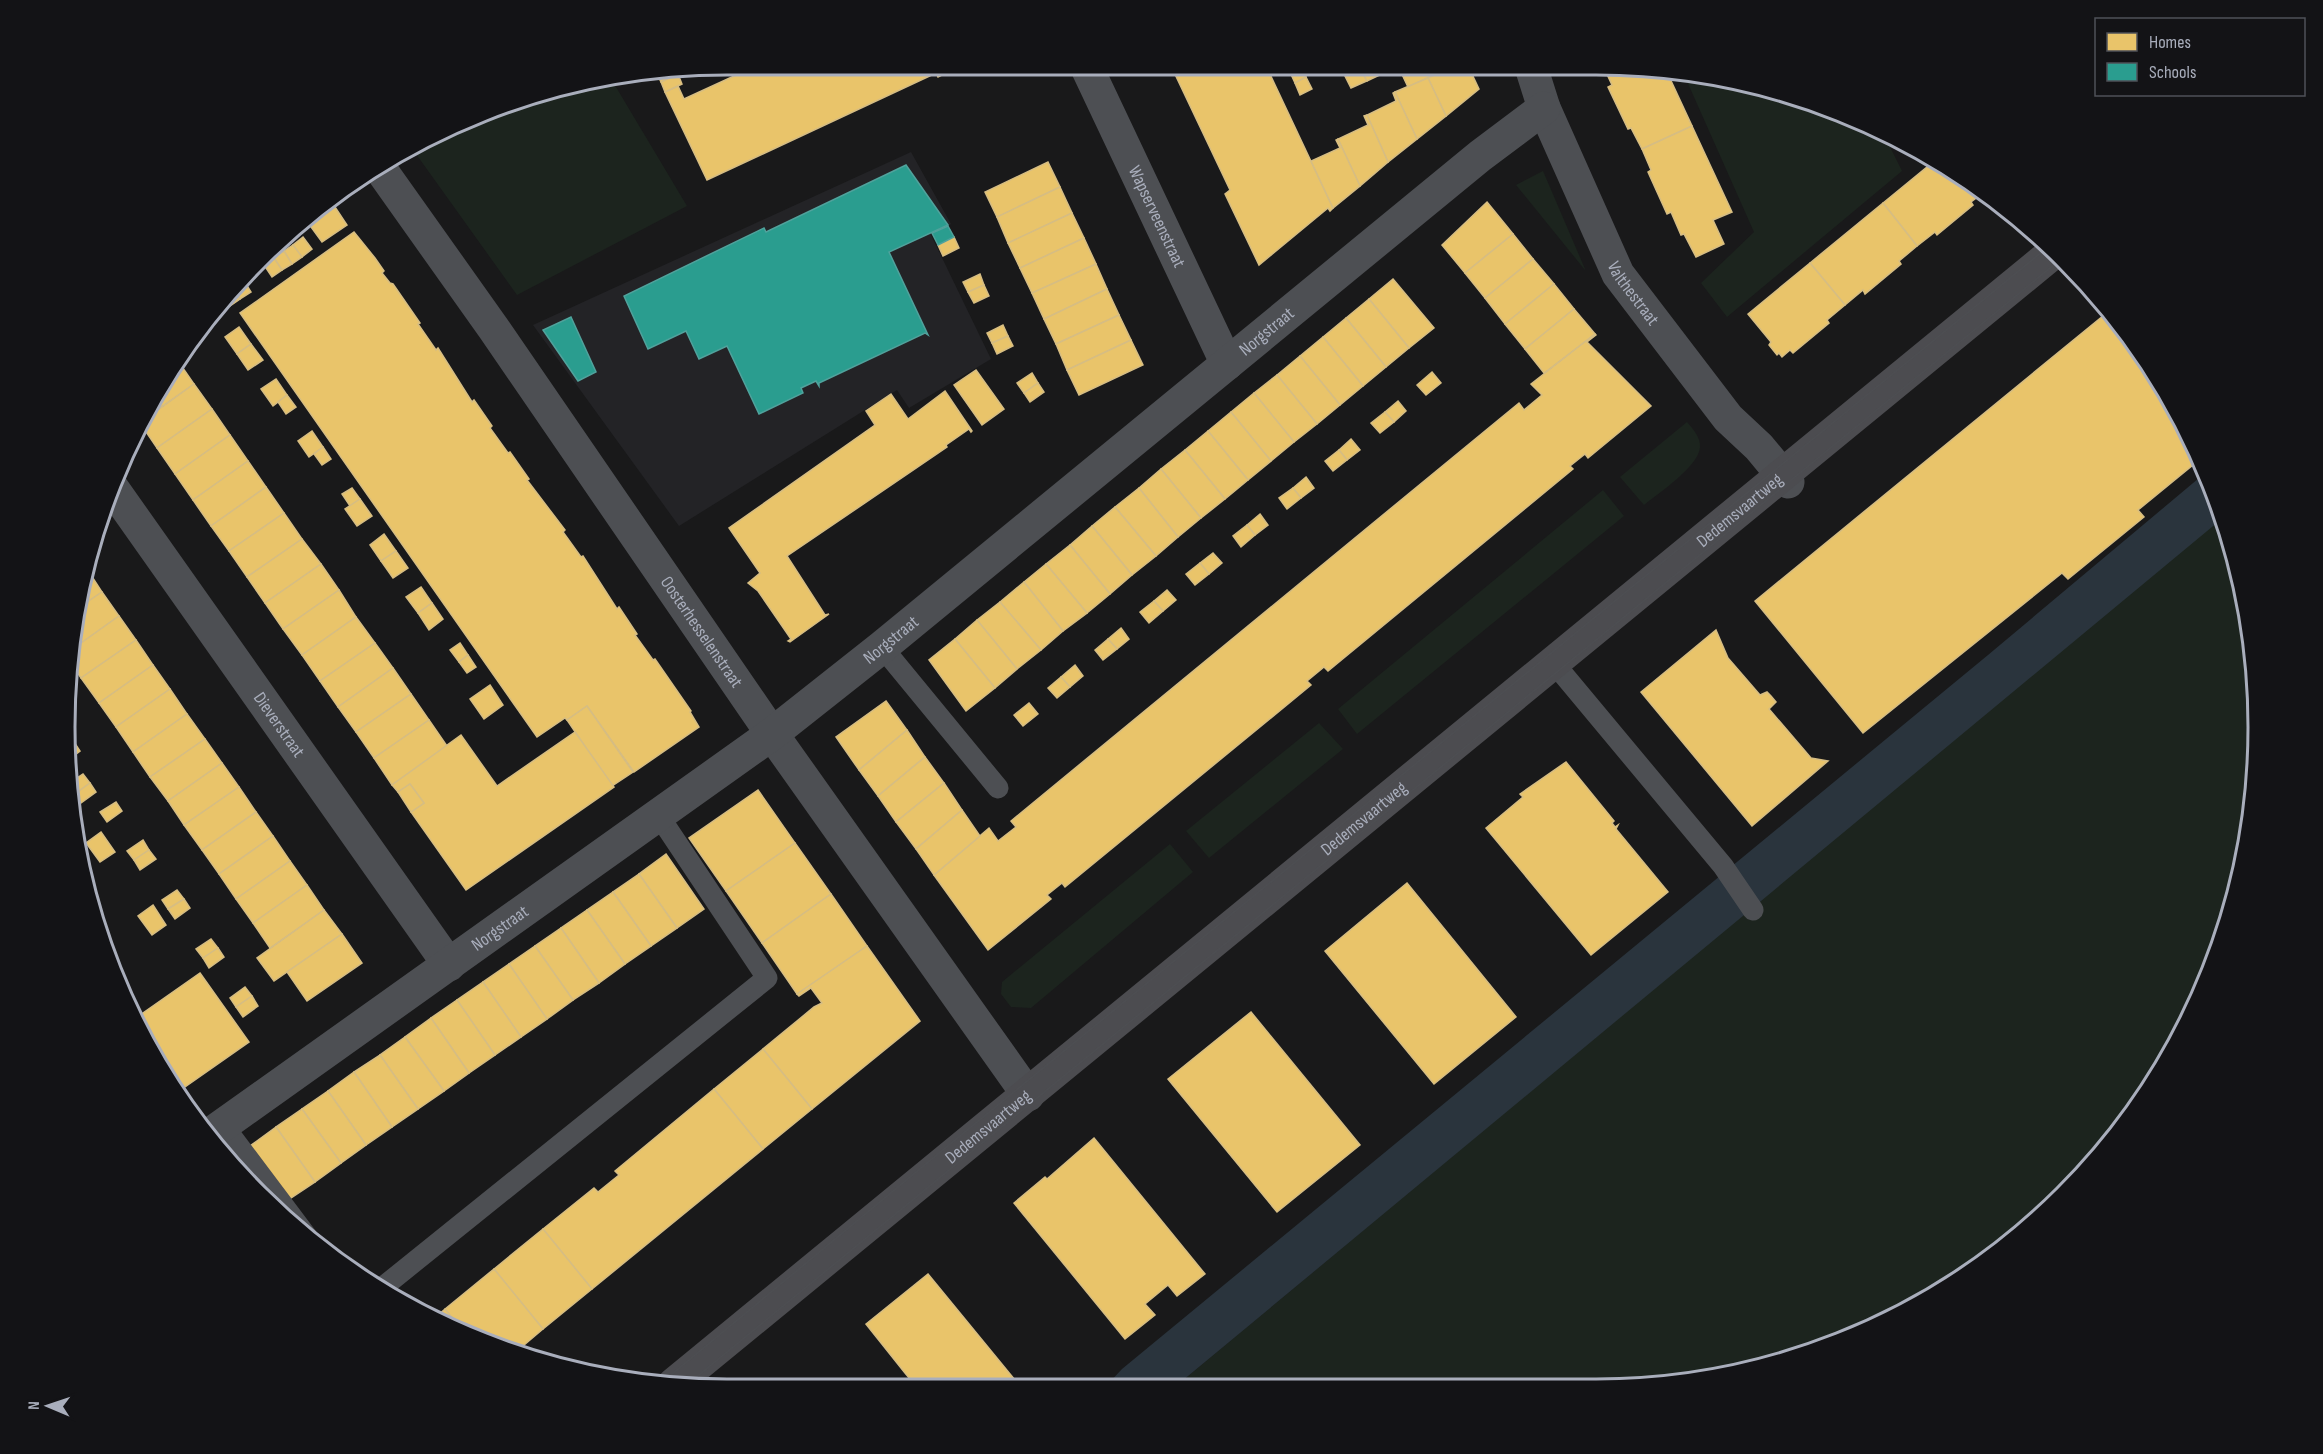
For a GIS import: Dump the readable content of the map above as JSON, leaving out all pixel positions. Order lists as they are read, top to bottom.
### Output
{
  "streets": {
    "street": [
      "Wapserveenstraat",
      "Valthestraat",
      "Norgstraat",
      "Dedemsvaartweg",
      "Oosterhesselenstraat",
      "Dieverstraat"
    ]
  },
  "crossings": [
    ["Wapserveenstraat", "Norgstraat"],
    ["Valthestraat", "Norgstraat"],
    ["Valthestraat", "Dedemsvaartweg"],
    ["Norgstraat", "Oosterhesselenstraat"],
    ["Norgstraat", "Dieverstraat"],
    ["Dedemsvaartweg", "Oosterhesselenstraat"]
  ],
  "legend": ["Homes", "Schools"],
  "north": "left"
}
